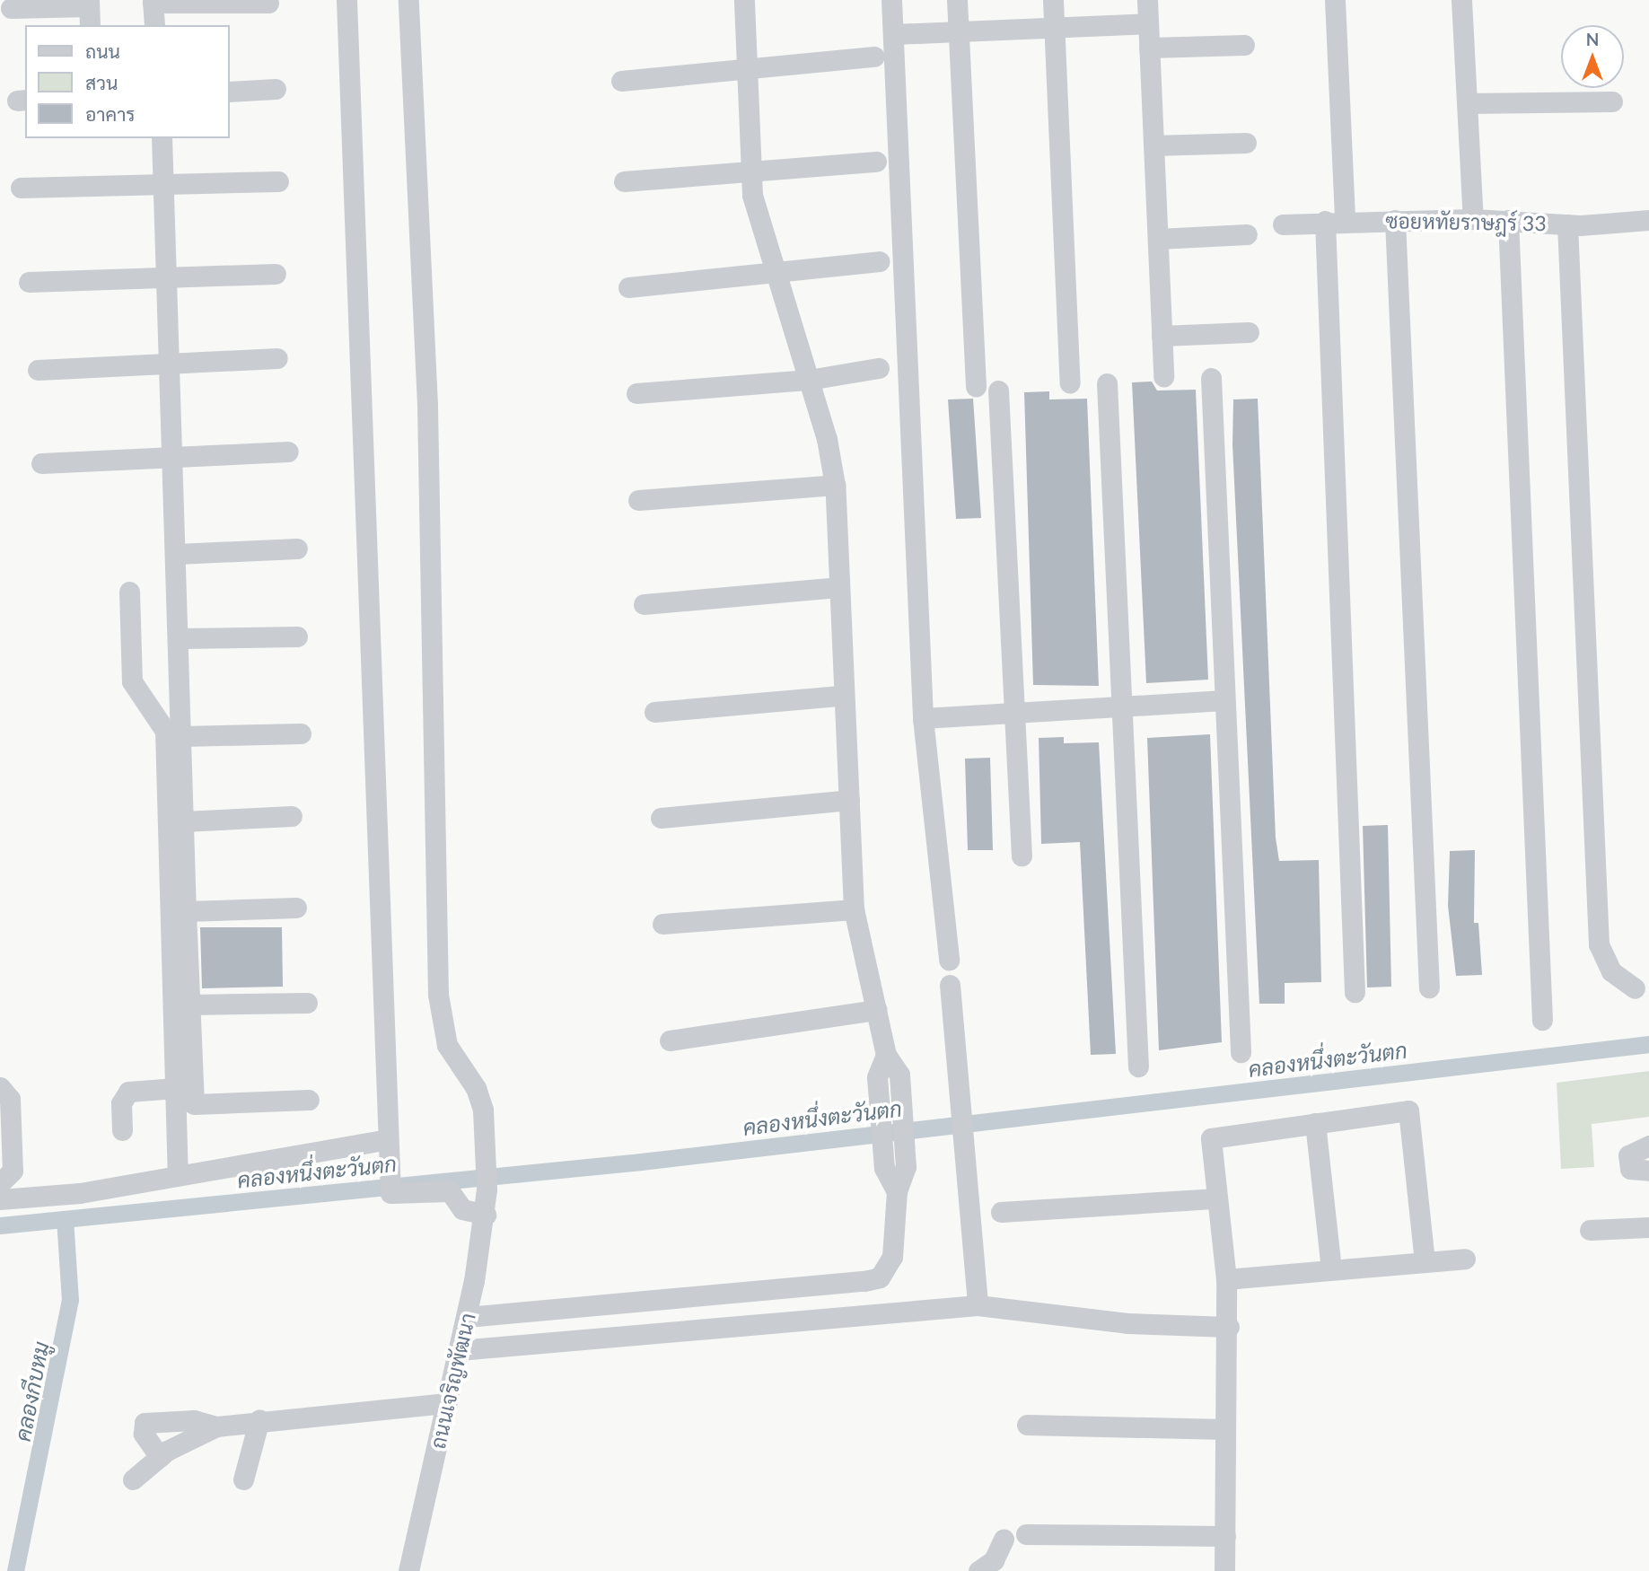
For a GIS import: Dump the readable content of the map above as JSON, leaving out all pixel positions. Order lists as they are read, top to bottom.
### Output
{
  "streets": {
    "street": ["ซอยหทัยราษฎร์ 33", "ถนนเจริญพัฒนา"]
  },
  "water": ["คลองหนึ่งตะวันตก", "คลองกีบหมู"],
  "legend": ["ถนน", "สวน", "อาคาร"],
  "north": "top"
}
